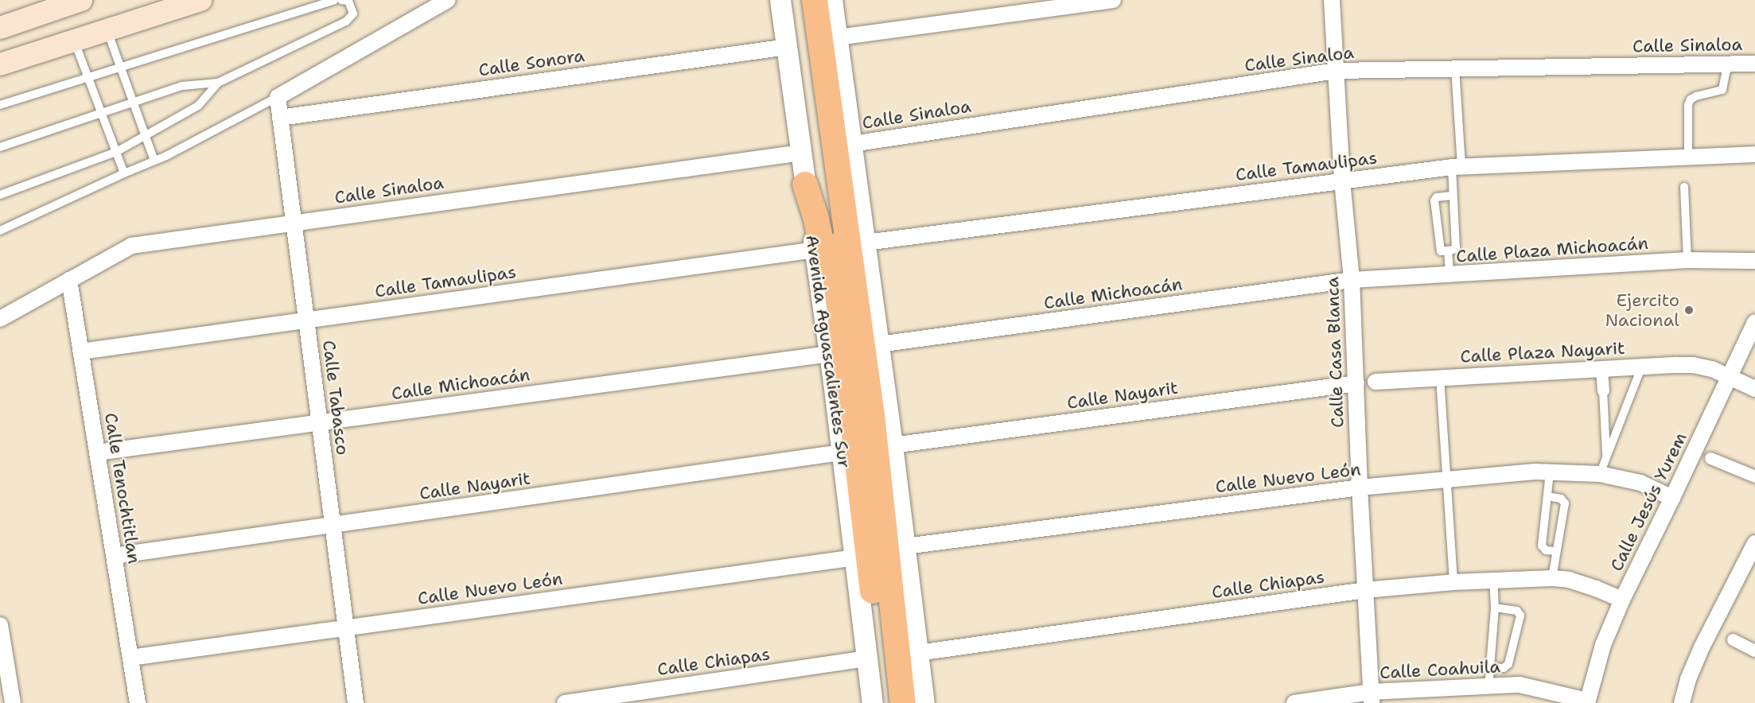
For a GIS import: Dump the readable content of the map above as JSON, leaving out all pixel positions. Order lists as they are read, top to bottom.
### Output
{
  "streets": {
    "main road": ["Avenida Aguascalientes Sur"],
    "street": [
      "Calle Sinaloa",
      "Calle Sonora",
      "Calle Tamaulipas",
      "Calle Plaza Michoacán",
      "Calle Michoacán",
      "Calle Casa Blanca",
      "Calle Plaza Nayarit",
      "Calle Nayarit",
      "Calle Tabasco",
      "Calle Nuevo León",
      "Calle Tenochtitlan",
      "Calle Jesús Yurem",
      "Calle Chiapas",
      "Calle Coahuila"
    ]
  },
  "crossings": [
    ["Calle Sinaloa", "Avenida Aguascalientes Sur"],
    ["Calle Sinaloa", "Calle Casa Blanca"],
    ["Calle Sinaloa", "Calle Tabasco"],
    ["Calle Sinaloa", "Calle Tenochtitlan"],
    ["Calle Sonora", "Avenida Aguascalientes Sur"],
    ["Calle Sonora", "Calle Tabasco"],
    ["Calle Tamaulipas", "Avenida Aguascalientes Sur"],
    ["Calle Tamaulipas", "Calle Casa Blanca"],
    ["Calle Tamaulipas", "Calle Tabasco"],
    ["Calle Tamaulipas", "Calle Tenochtitlan"],
    ["Calle Plaza Michoacán", "Calle Michoacán"],
    ["Calle Plaza Michoacán", "Calle Casa Blanca"],
    ["Calle Michoacán", "Avenida Aguascalientes Sur"],
    ["Calle Michoacán", "Calle Casa Blanca"],
    ["Calle Michoacán", "Calle Tabasco"],
    ["Calle Michoacán", "Calle Tenochtitlan"],
    ["Avenida Aguascalientes Sur", "Calle Nayarit"],
    ["Avenida Aguascalientes Sur", "Calle Nuevo León"],
    ["Avenida Aguascalientes Sur", "Calle Chiapas"],
    ["Calle Casa Blanca", "Calle Plaza Nayarit"],
    ["Calle Casa Blanca", "Calle Nayarit"],
    ["Calle Casa Blanca", "Calle Nuevo León"],
    ["Calle Casa Blanca", "Calle Chiapas"],
    ["Calle Casa Blanca", "Calle Coahuila"],
    ["Calle Plaza Nayarit", "Calle Nayarit"],
    ["Calle Plaza Nayarit", "Calle Jesús Yurem"],
    ["Calle Nayarit", "Calle Tabasco"],
    ["Calle Nayarit", "Calle Tenochtitlan"],
    ["Calle Tabasco", "Calle Nuevo León"],
    ["Calle Nuevo León", "Calle Tenochtitlan"],
    ["Calle Nuevo León", "Calle Jesús Yurem"],
    ["Calle Jesús Yurem", "Calle Chiapas"],
    ["Calle Jesús Yurem", "Calle Coahuila"]
  ],
  "places": ["Ejercito Nacional"]
}
